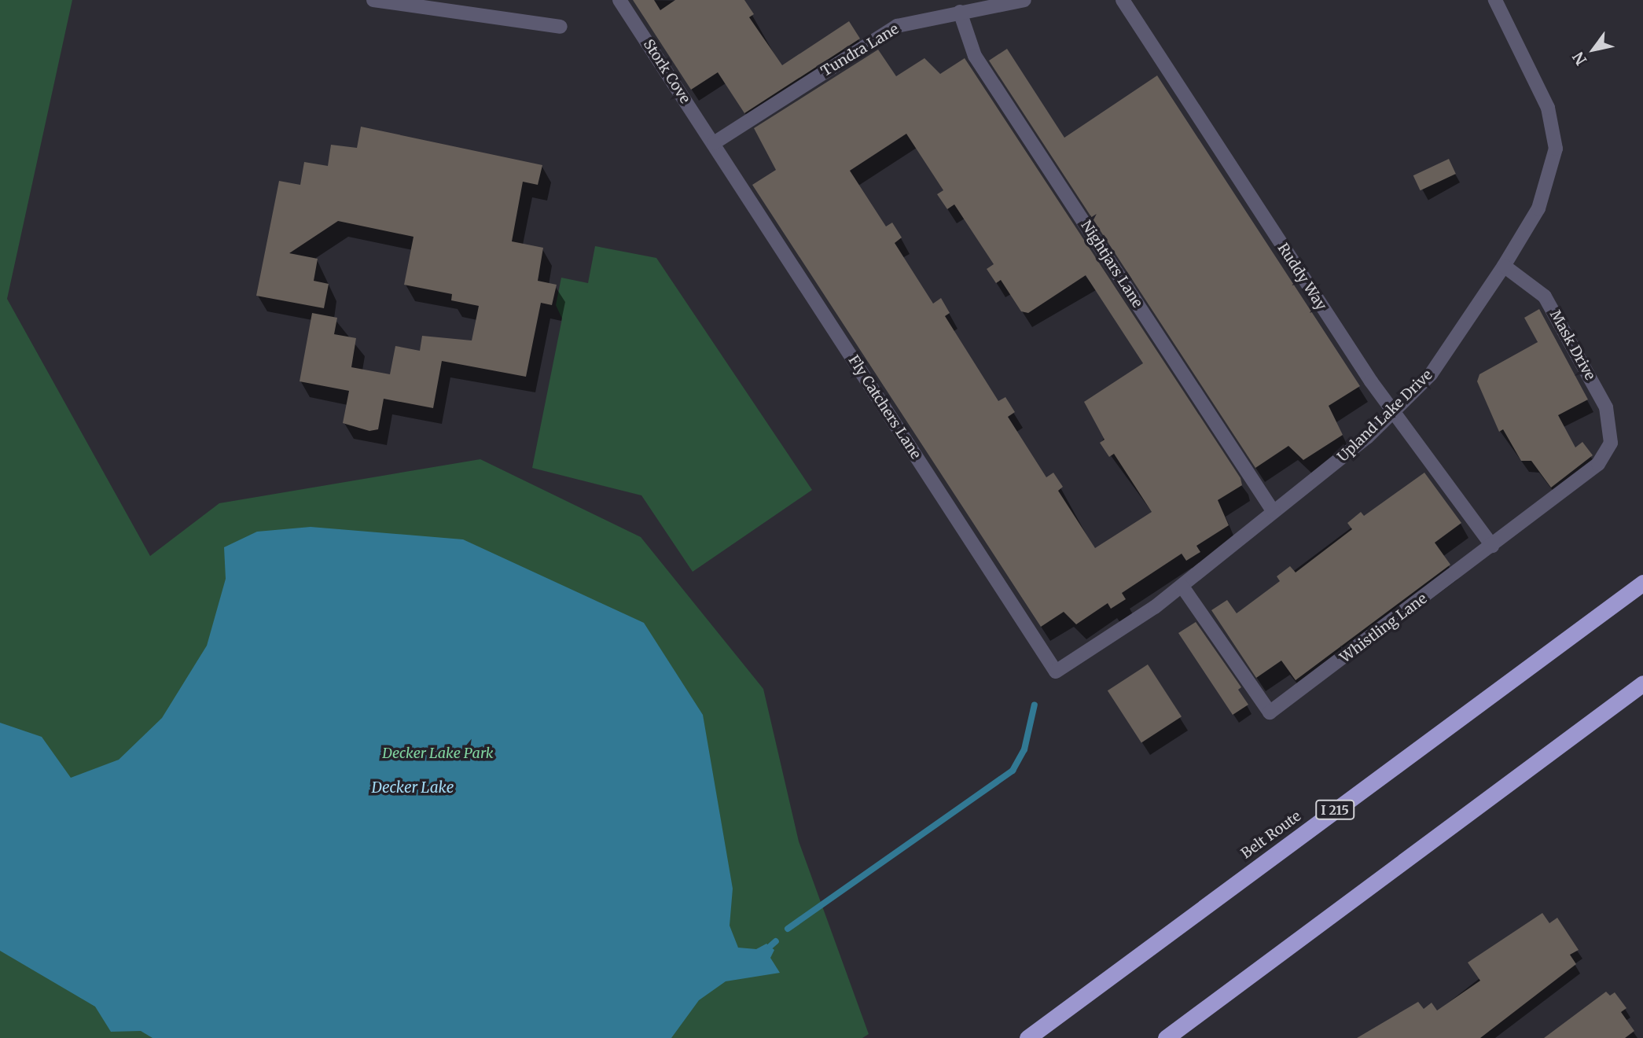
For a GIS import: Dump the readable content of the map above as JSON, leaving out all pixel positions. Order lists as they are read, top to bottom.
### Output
{
  "streets": {
    "highway": ["I 215", "Belt Route"],
    "street": [
      "Tundra Lane",
      "Stork Cove",
      "Nightjars Lane",
      "Ruddy Way",
      "Mask Drive",
      "Fly Catchers Lane",
      "Upland Lake Drive",
      "Whistling Lane"
    ]
  },
  "crossings": [
    ["Tundra Lane", "Stork Cove"],
    ["Tundra Lane", "Nightjars Lane"],
    ["Tundra Lane", "Fly Catchers Lane"],
    ["Stork Cove", "Fly Catchers Lane"],
    ["Nightjars Lane", "Upland Lake Drive"],
    ["Ruddy Way", "Upland Lake Drive"],
    ["Ruddy Way", "Whistling Lane"],
    ["Mask Drive", "Upland Lake Drive"],
    ["Mask Drive", "Whistling Lane"],
    ["Fly Catchers Lane", "Upland Lake Drive"],
    ["Upland Lake Drive", "Whistling Lane"]
  ],
  "water": ["Decker Lake"],
  "parks": ["Decker Lake Park"],
  "north": "bottom left"
}
